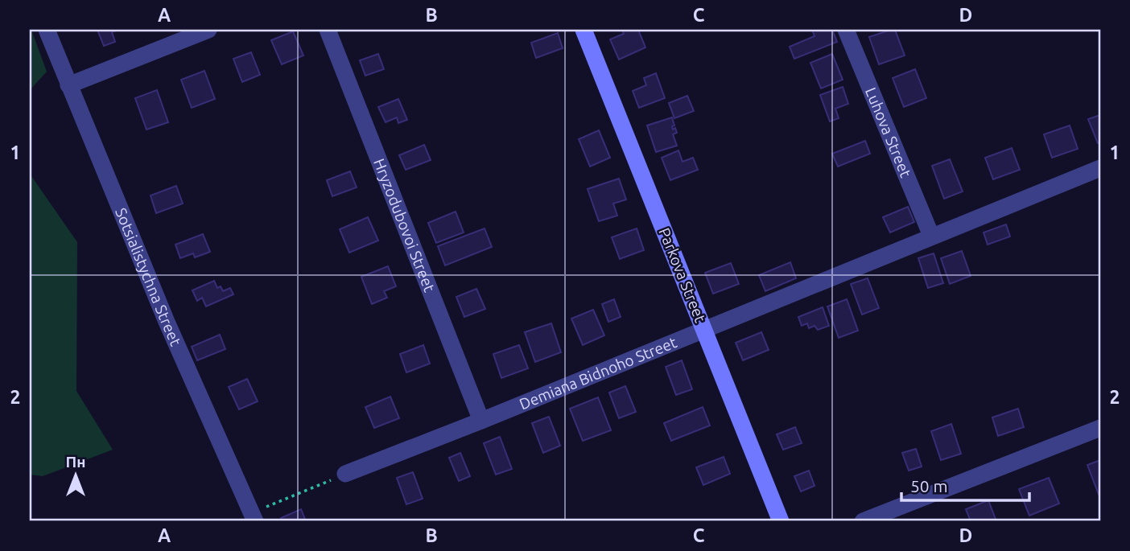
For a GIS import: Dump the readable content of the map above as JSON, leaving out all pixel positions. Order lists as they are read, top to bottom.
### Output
{
  "streets": {
    "street": [
      "Luhova Street",
      "Hryzodubovoi Street",
      "Parkova Street",
      "Sotsialistychna Street",
      "Demiana Bidnoho Street"
    ]
  },
  "crossings": [
    ["Luhova Street", "Demiana Bidnoho Street"],
    ["Hryzodubovoi Street", "Demiana Bidnoho Street"],
    ["Parkova Street", "Demiana Bidnoho Street"]
  ],
  "scale_bar": "50 m",
  "north": "top",
  "grid": {
    "columns": [
      "A",
      "B",
      "C",
      "D"
    ],
    "rows": ["1", "2"]
  }
}
